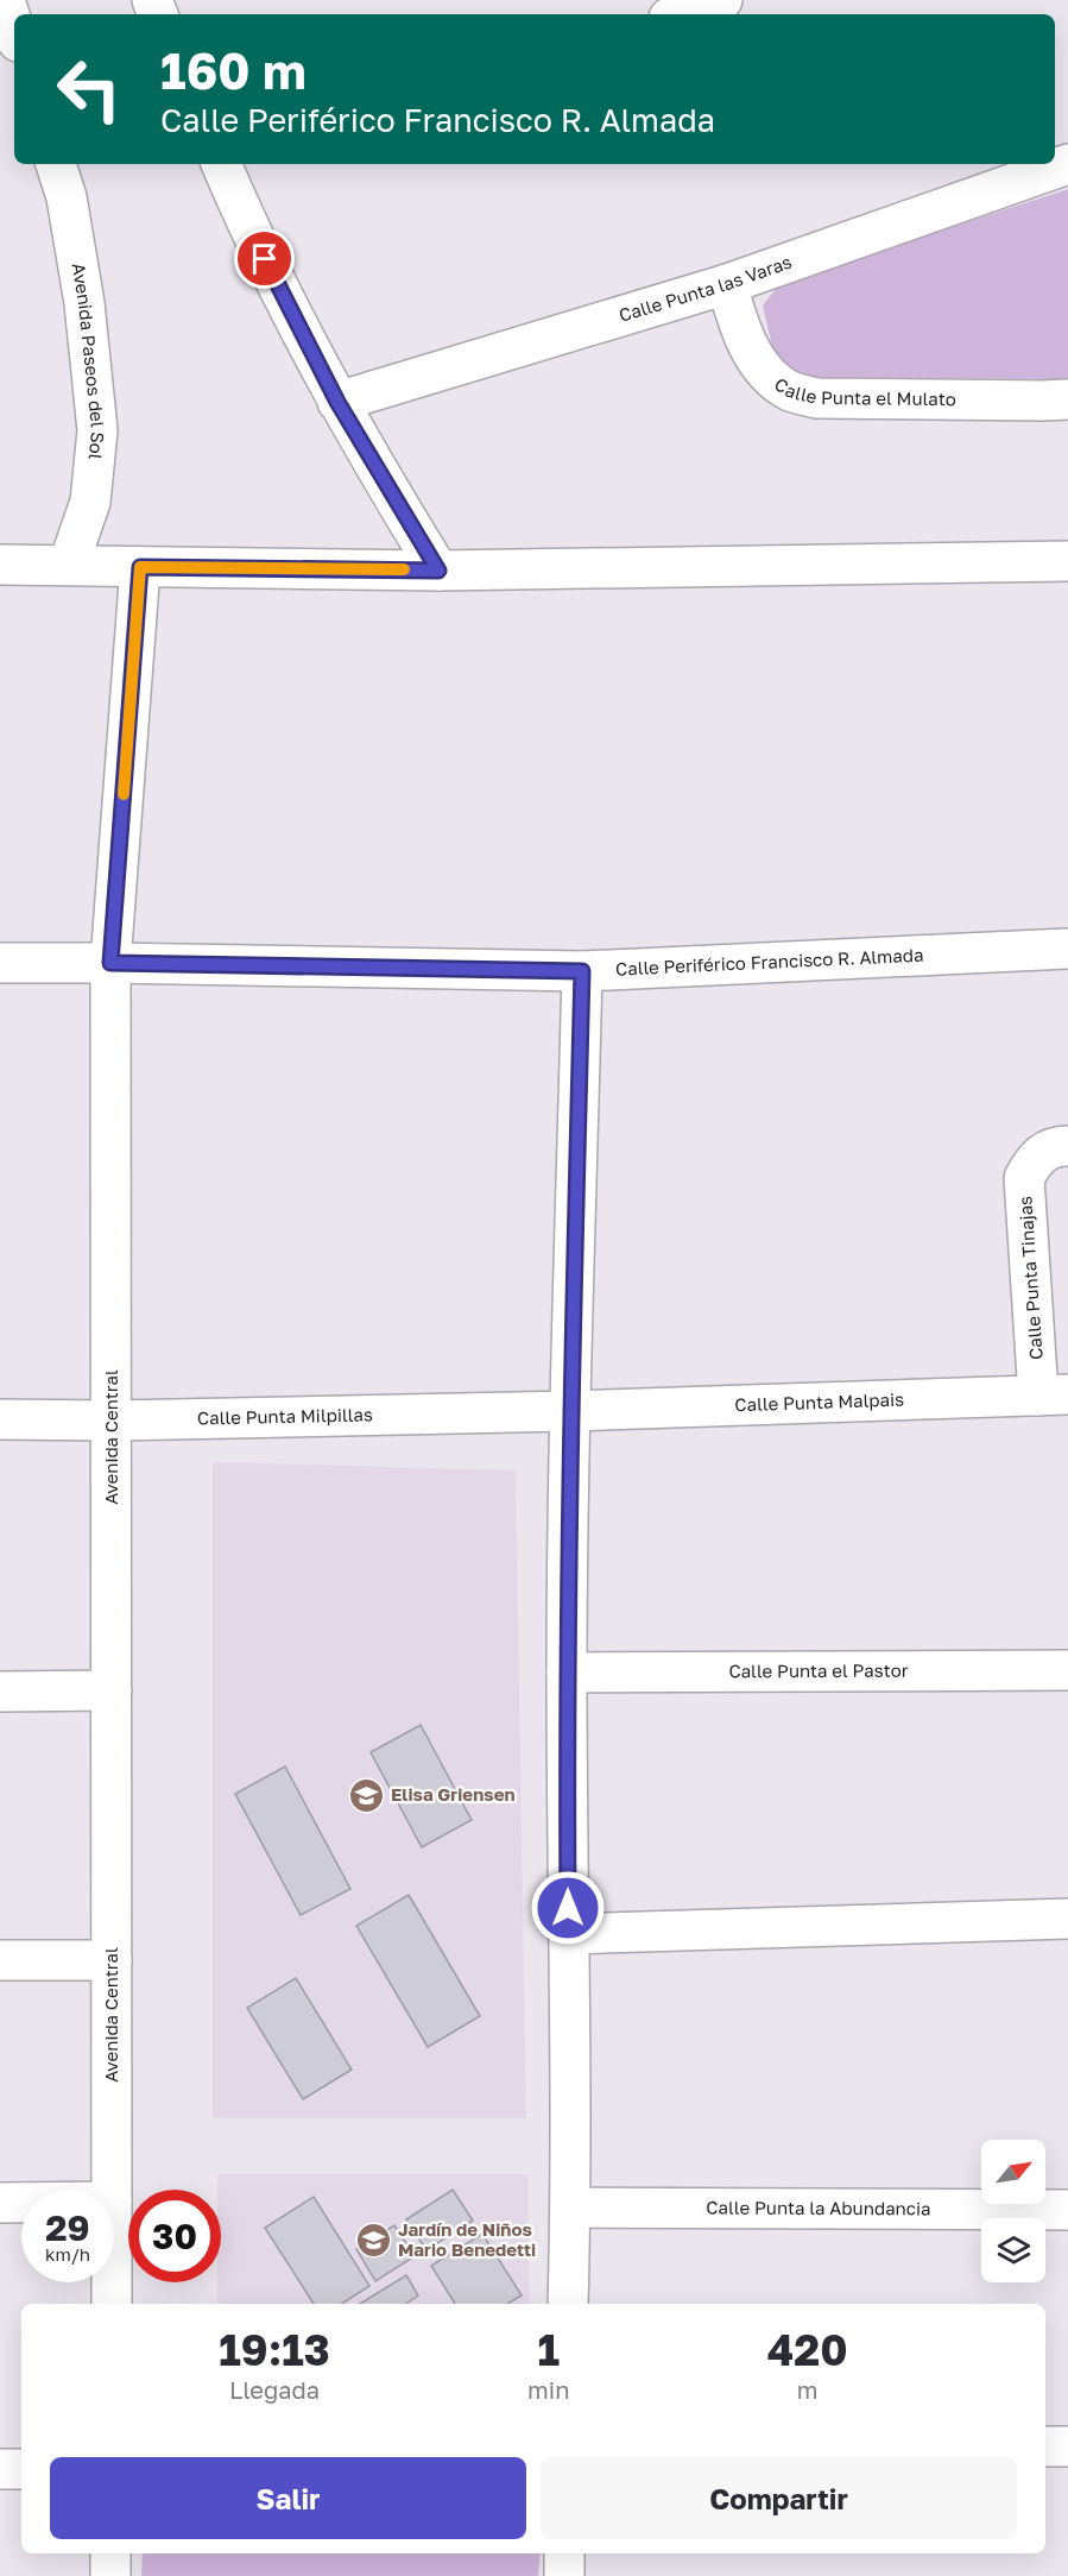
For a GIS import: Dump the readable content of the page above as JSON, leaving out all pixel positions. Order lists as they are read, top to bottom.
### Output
{
  "streets": {
    "street": [
      "Calle Punta las Varas",
      "Avenida Paseos del Sol",
      "Calle Punta el Mulato",
      "Calle Periférico Francisco R. Almada",
      "Calle Punta Tinajas",
      "Calle Punta Malpais",
      "Calle Punta Milpillas",
      "Avenida Central",
      "Calle Punta el Pastor",
      "Calle Punta la Abundancia"
    ]
  },
  "crossings": [
    ["Calle Punta las Varas", "Calle Punta el Mulato"],
    ["Calle Periférico Francisco R. Almada", "Avenida Central"],
    ["Calle Punta Tinajas", "Calle Punta Malpais"],
    ["Calle Punta Malpais", "Calle Punta Milpillas"],
    ["Calle Punta Milpillas", "Avenida Central"]
  ],
  "places": {
    "school or university": ["Elisa Griensen", "Jardín de Niños Mario Benedetti"]
  },
  "north": "top right",
  "page": {
    "turn": ["160 m", "Calle Periférico Francisco R. Almada"],
    "speed": "29 km/h",
    "limit": "30",
    "eta": [
      "19:13",
      "Llegada",
      "1",
      "min",
      "420",
      "m"
    ],
    "buttons": ["Salir", "Compartir"]
  }
}
